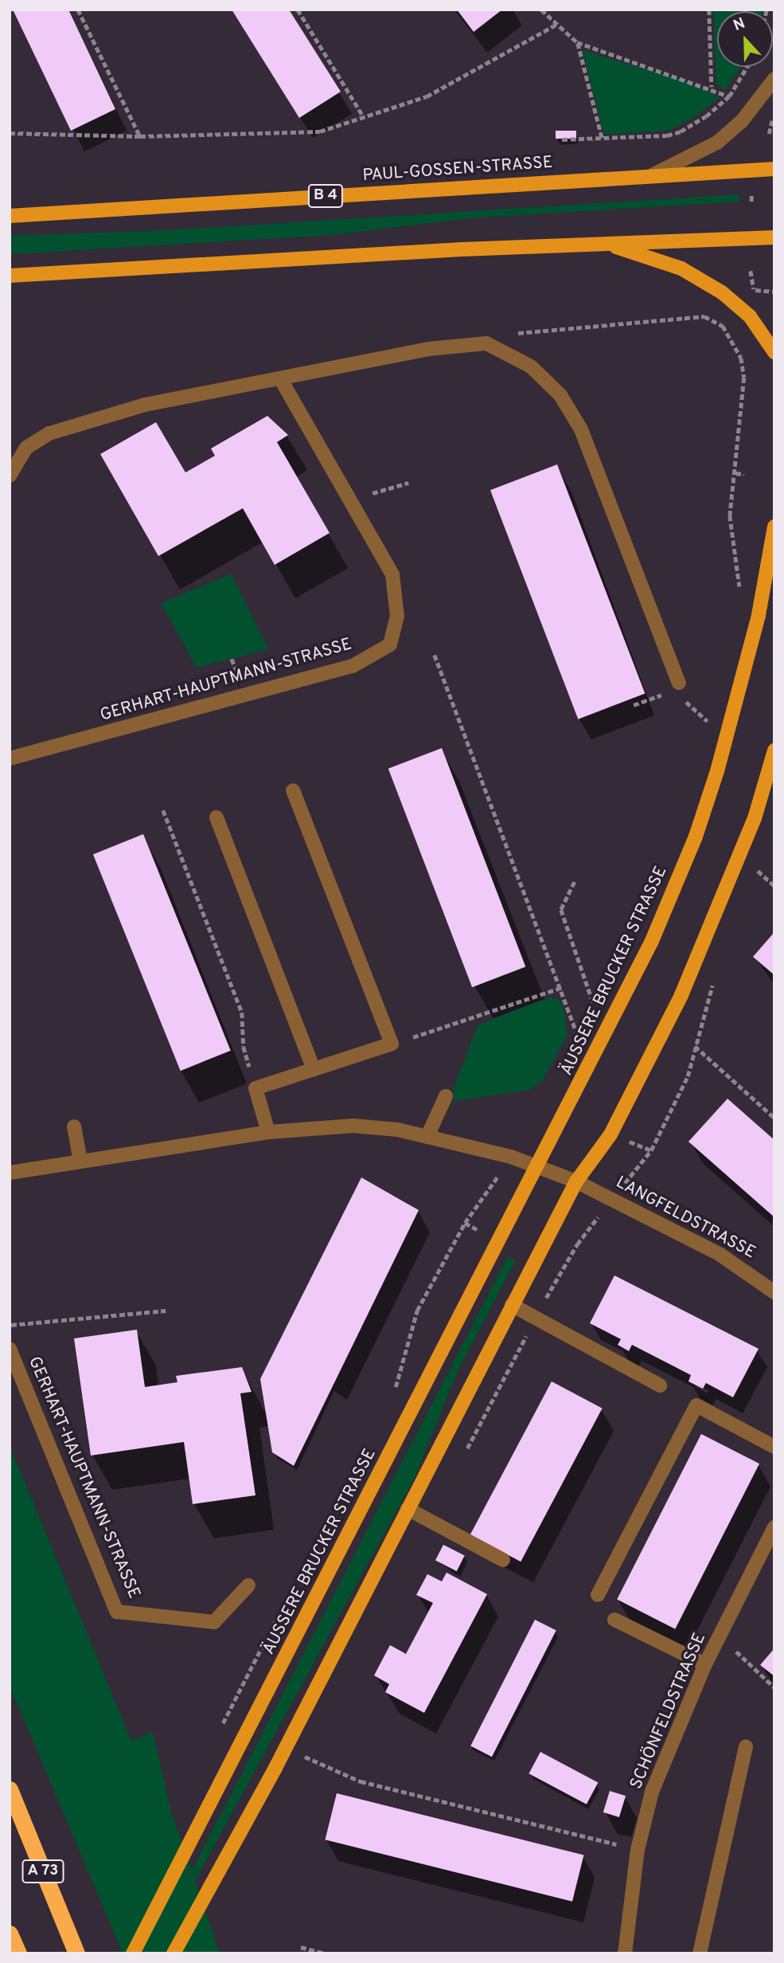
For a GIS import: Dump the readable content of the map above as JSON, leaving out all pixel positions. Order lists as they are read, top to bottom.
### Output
{
  "streets": {
    "highway": ["A 73"],
    "main road": ["PAUL-GOSSEN-STRASSE", "B 4", "ÄUSSERE BRUCKER STRASSE"],
    "street": ["GERHART-HAUPTMANN-STRASSE", "LANGFELDSTRASSE", "SCHÖNFELDSTRASSE"]
  },
  "north": "top"
}
